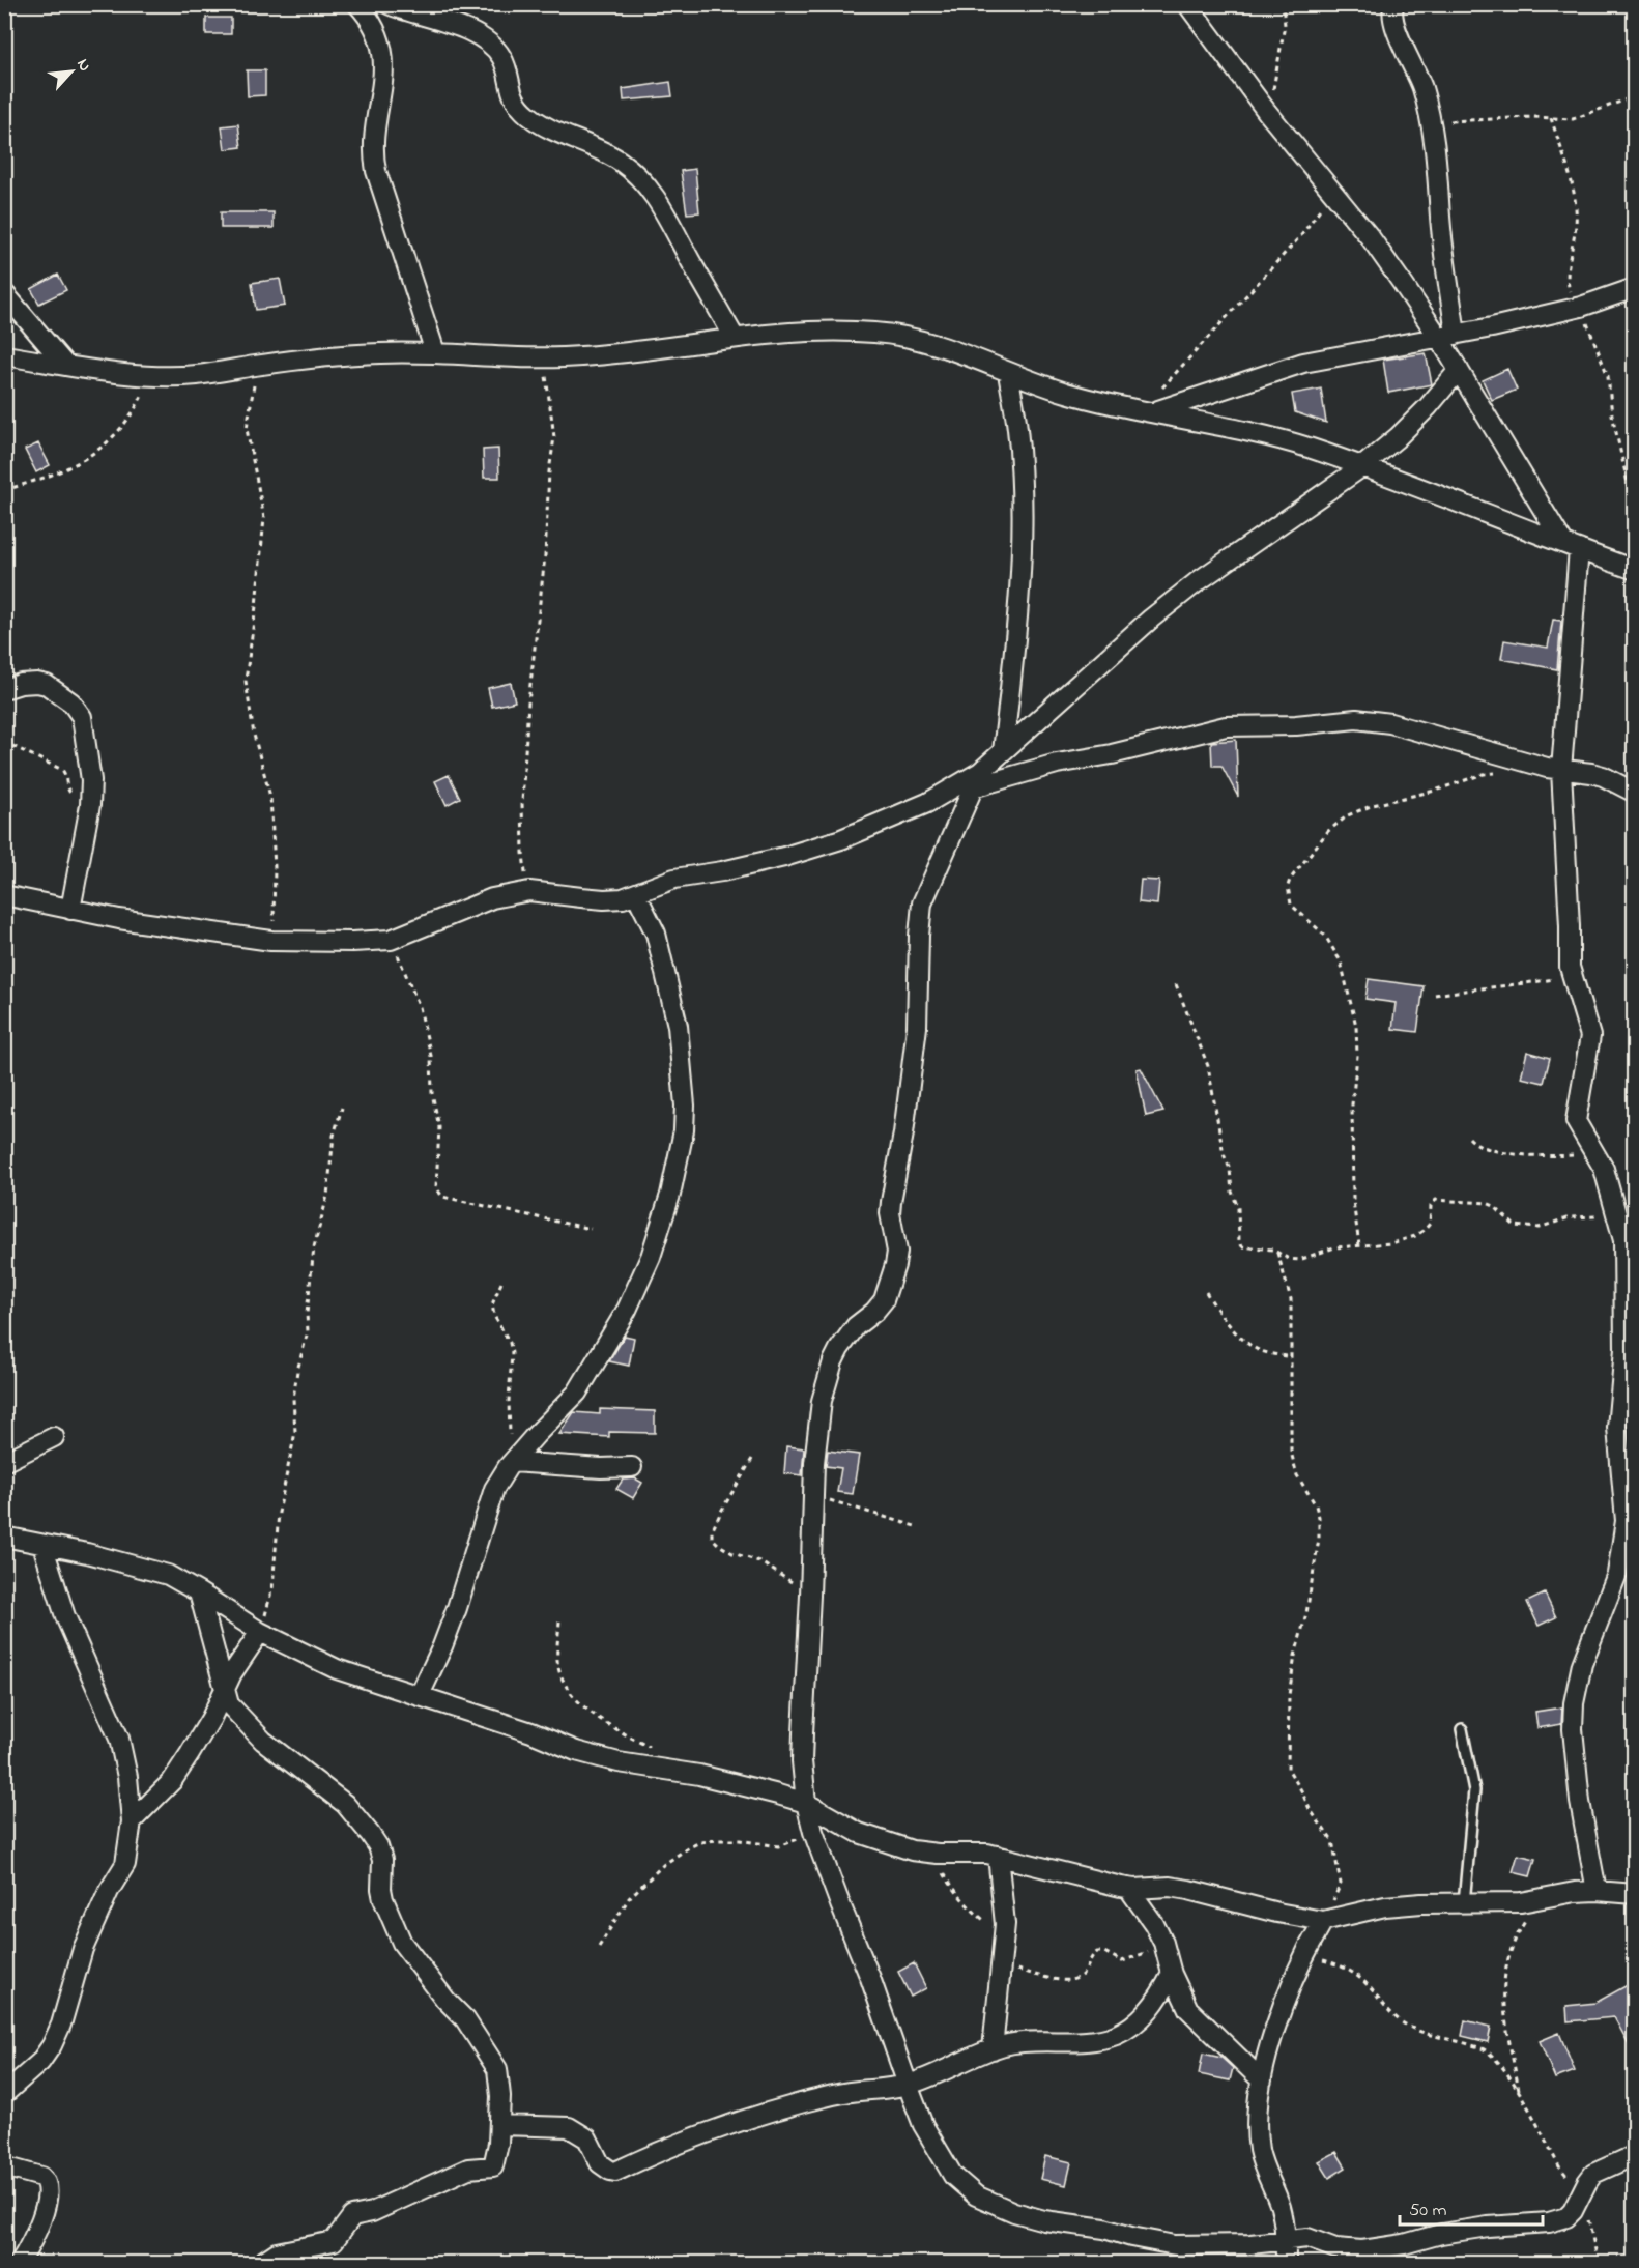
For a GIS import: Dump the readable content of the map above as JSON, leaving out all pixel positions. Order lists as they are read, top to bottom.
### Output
{
  "scale_bar": "50 m",
  "north": "top right"
}
